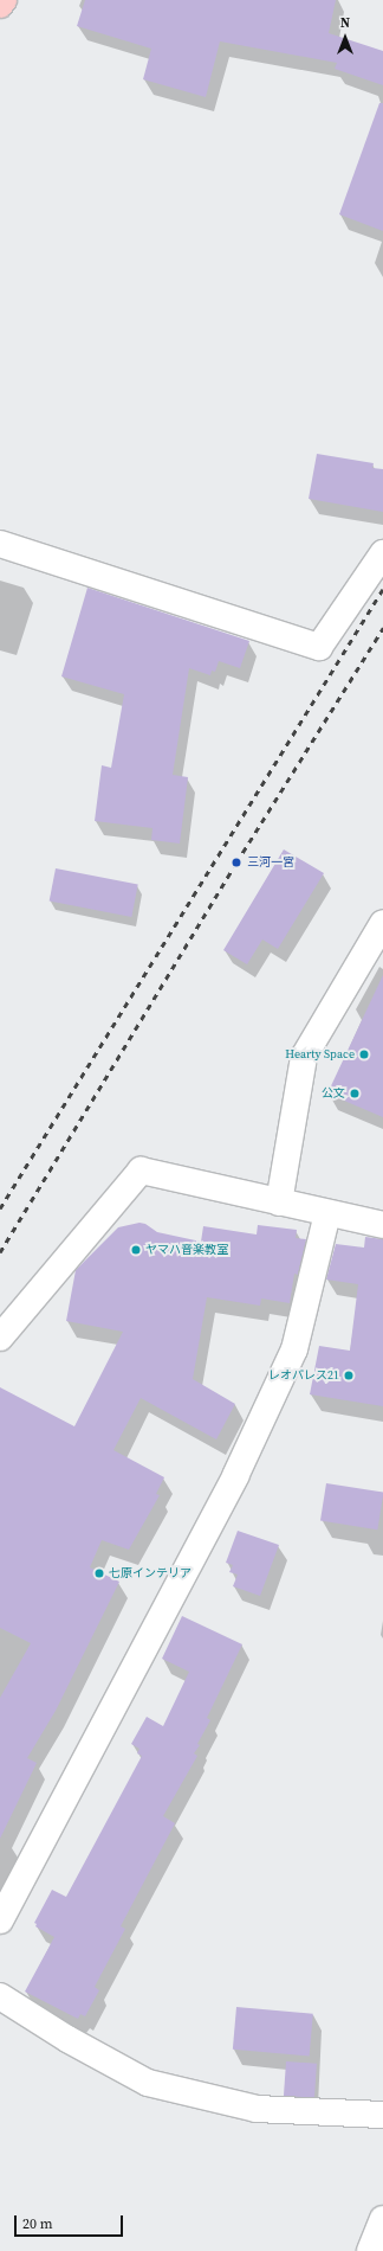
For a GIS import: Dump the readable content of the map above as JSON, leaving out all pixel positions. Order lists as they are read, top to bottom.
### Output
{
  "places": [
    "三河一宮",
    "Hearty Space",
    "公文",
    "ヤマハ音楽教室",
    "レオパレス21",
    "七原インテリア"
  ],
  "scale_bar": "20 m",
  "north": "top"
}
